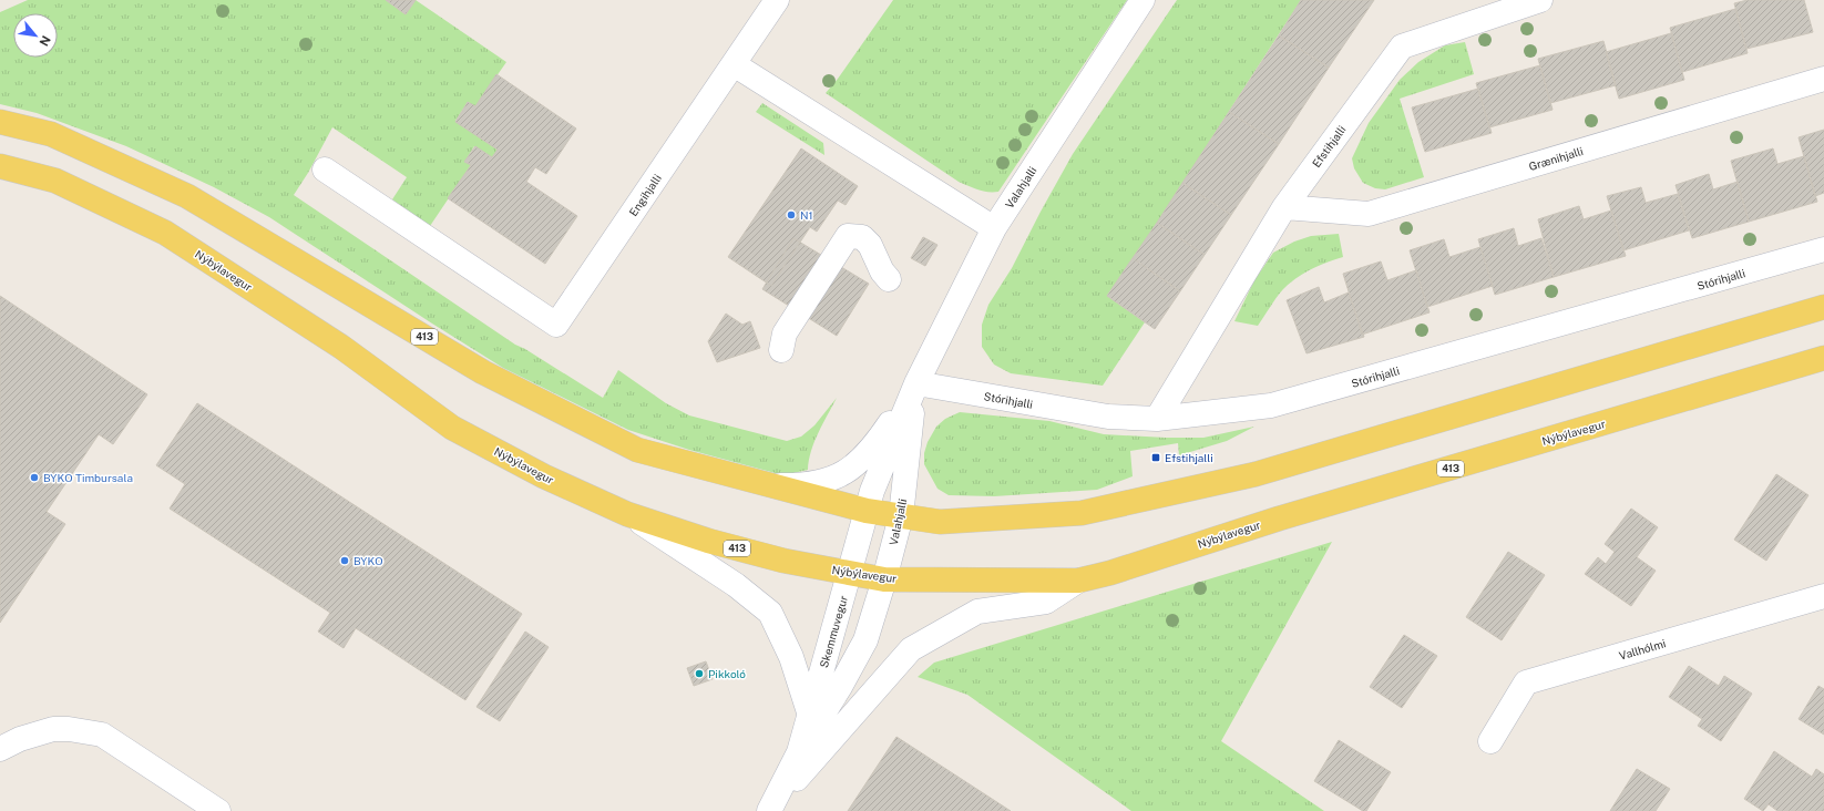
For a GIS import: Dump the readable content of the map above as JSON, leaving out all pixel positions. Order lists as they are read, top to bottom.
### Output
{
  "streets": {
    "main road": ["Nýbýlavegur", "413"],
    "street": [
      "Efstihjalli",
      "Grænihjalli",
      "Valahjalli",
      "Engihjalli",
      "Stórihjalli",
      "Skemmuvegur",
      "Vallhólmi"
    ]
  },
  "crossings": [
    ["Efstihjalli", "Grænihjalli"],
    ["Efstihjalli", "Stórihjalli"],
    ["Valahjalli", "Nýbýlavegur"],
    ["Valahjalli", "Stórihjalli"],
    ["Valahjalli", "413"],
    ["Valahjalli", "Skemmuvegur"],
    ["Nýbýlavegur", "Skemmuvegur"],
    ["413", "Skemmuvegur"]
  ],
  "places": {
    "other": [
      "N1",
      "BYKO Timbursala",
      "BYKO",
      "Pikkoló"
    ],
    "transit": ["Efstihjalli"]
  },
  "north": "bottom right"
}
